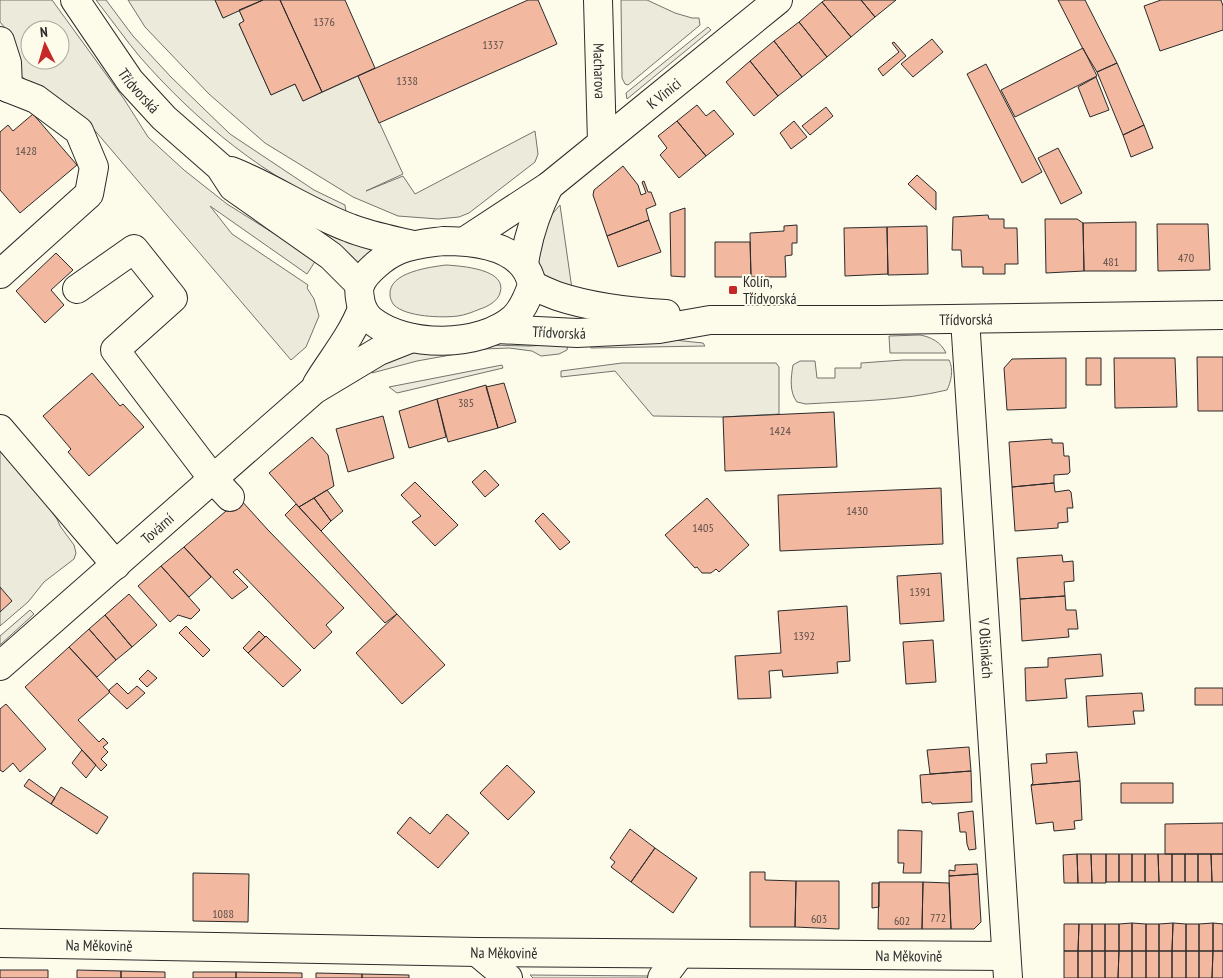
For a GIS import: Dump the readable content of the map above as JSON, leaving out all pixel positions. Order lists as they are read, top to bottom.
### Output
{
  "streets": {
    "street": [
      "Macharova",
      "Třídvorská",
      "K Vinici",
      "Tovární",
      "V Olšinkách",
      "Na Měkovině"
    ]
  },
  "crossings": [
    ["Macharova", "K Vinici"],
    ["Třídvorská", "K Vinici"],
    ["Třídvorská", "Tovární"],
    ["Třídvorská", "V Olšinkách"],
    ["K Vinici", "Tovární"],
    ["V Olšinkách", "Na Měkovině"]
  ],
  "places": {
    "transit": ["Kolín, Třídvorská"]
  },
  "house_numbers": [
    "1376",
    "1337",
    "1338",
    "1428",
    "470",
    "481",
    "385",
    "1424",
    "1430",
    "1405",
    "1391",
    "1392",
    "1088",
    "772",
    "603",
    "602"
  ],
  "north": "top"
}
